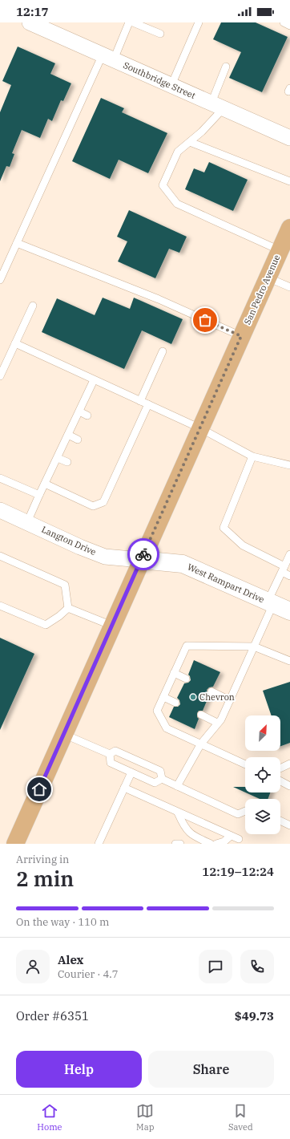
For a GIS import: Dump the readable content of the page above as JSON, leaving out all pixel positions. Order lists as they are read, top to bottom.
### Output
{
  "streets": {
    "main road": ["San Pedro Avenue"],
    "street": ["Southbridge Street", "Langton Drive", "West Rampart Drive"]
  },
  "crossings": [
    ["San Pedro Avenue", "Langton Drive"],
    ["San Pedro Avenue", "West Rampart Drive"],
    ["Langton Drive", "West Rampart Drive"]
  ],
  "places": ["Chevron"],
  "north": "top right",
  "page": {
    "status": "12:17",
    "heading": ["2 min", "Arriving in", "12:19–12:24"],
    "panel": [
      "Alex",
      "Courier · 4.7",
      "Order #6351",
      "$49.73"
    ],
    "bar": "On the way · 110 m",
    "buttons": ["Help", "Share"],
    "tabs": ["Home", "Map", "Saved"]
  }
}
